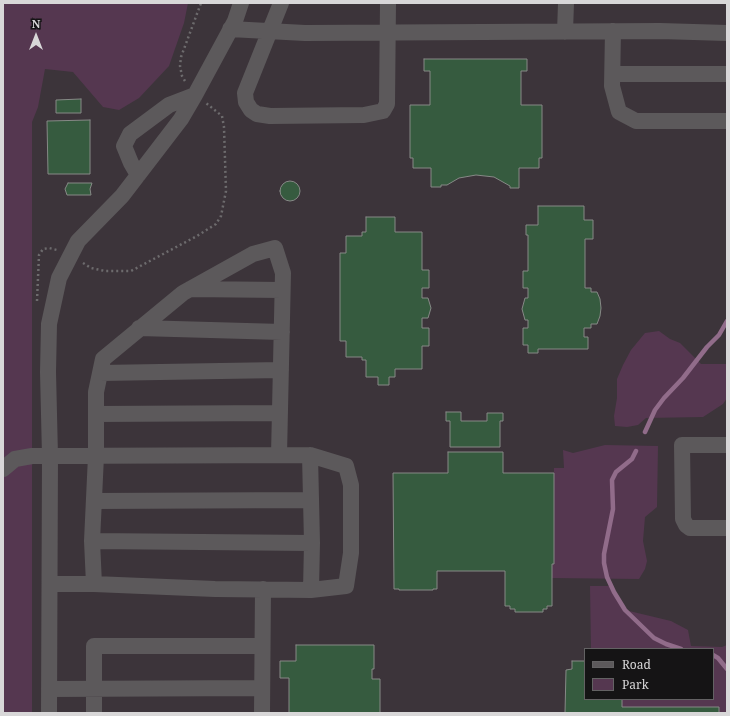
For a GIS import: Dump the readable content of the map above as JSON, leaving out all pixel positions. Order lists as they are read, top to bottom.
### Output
{
  "legend": ["Road", "Park"],
  "north": "top"
}
